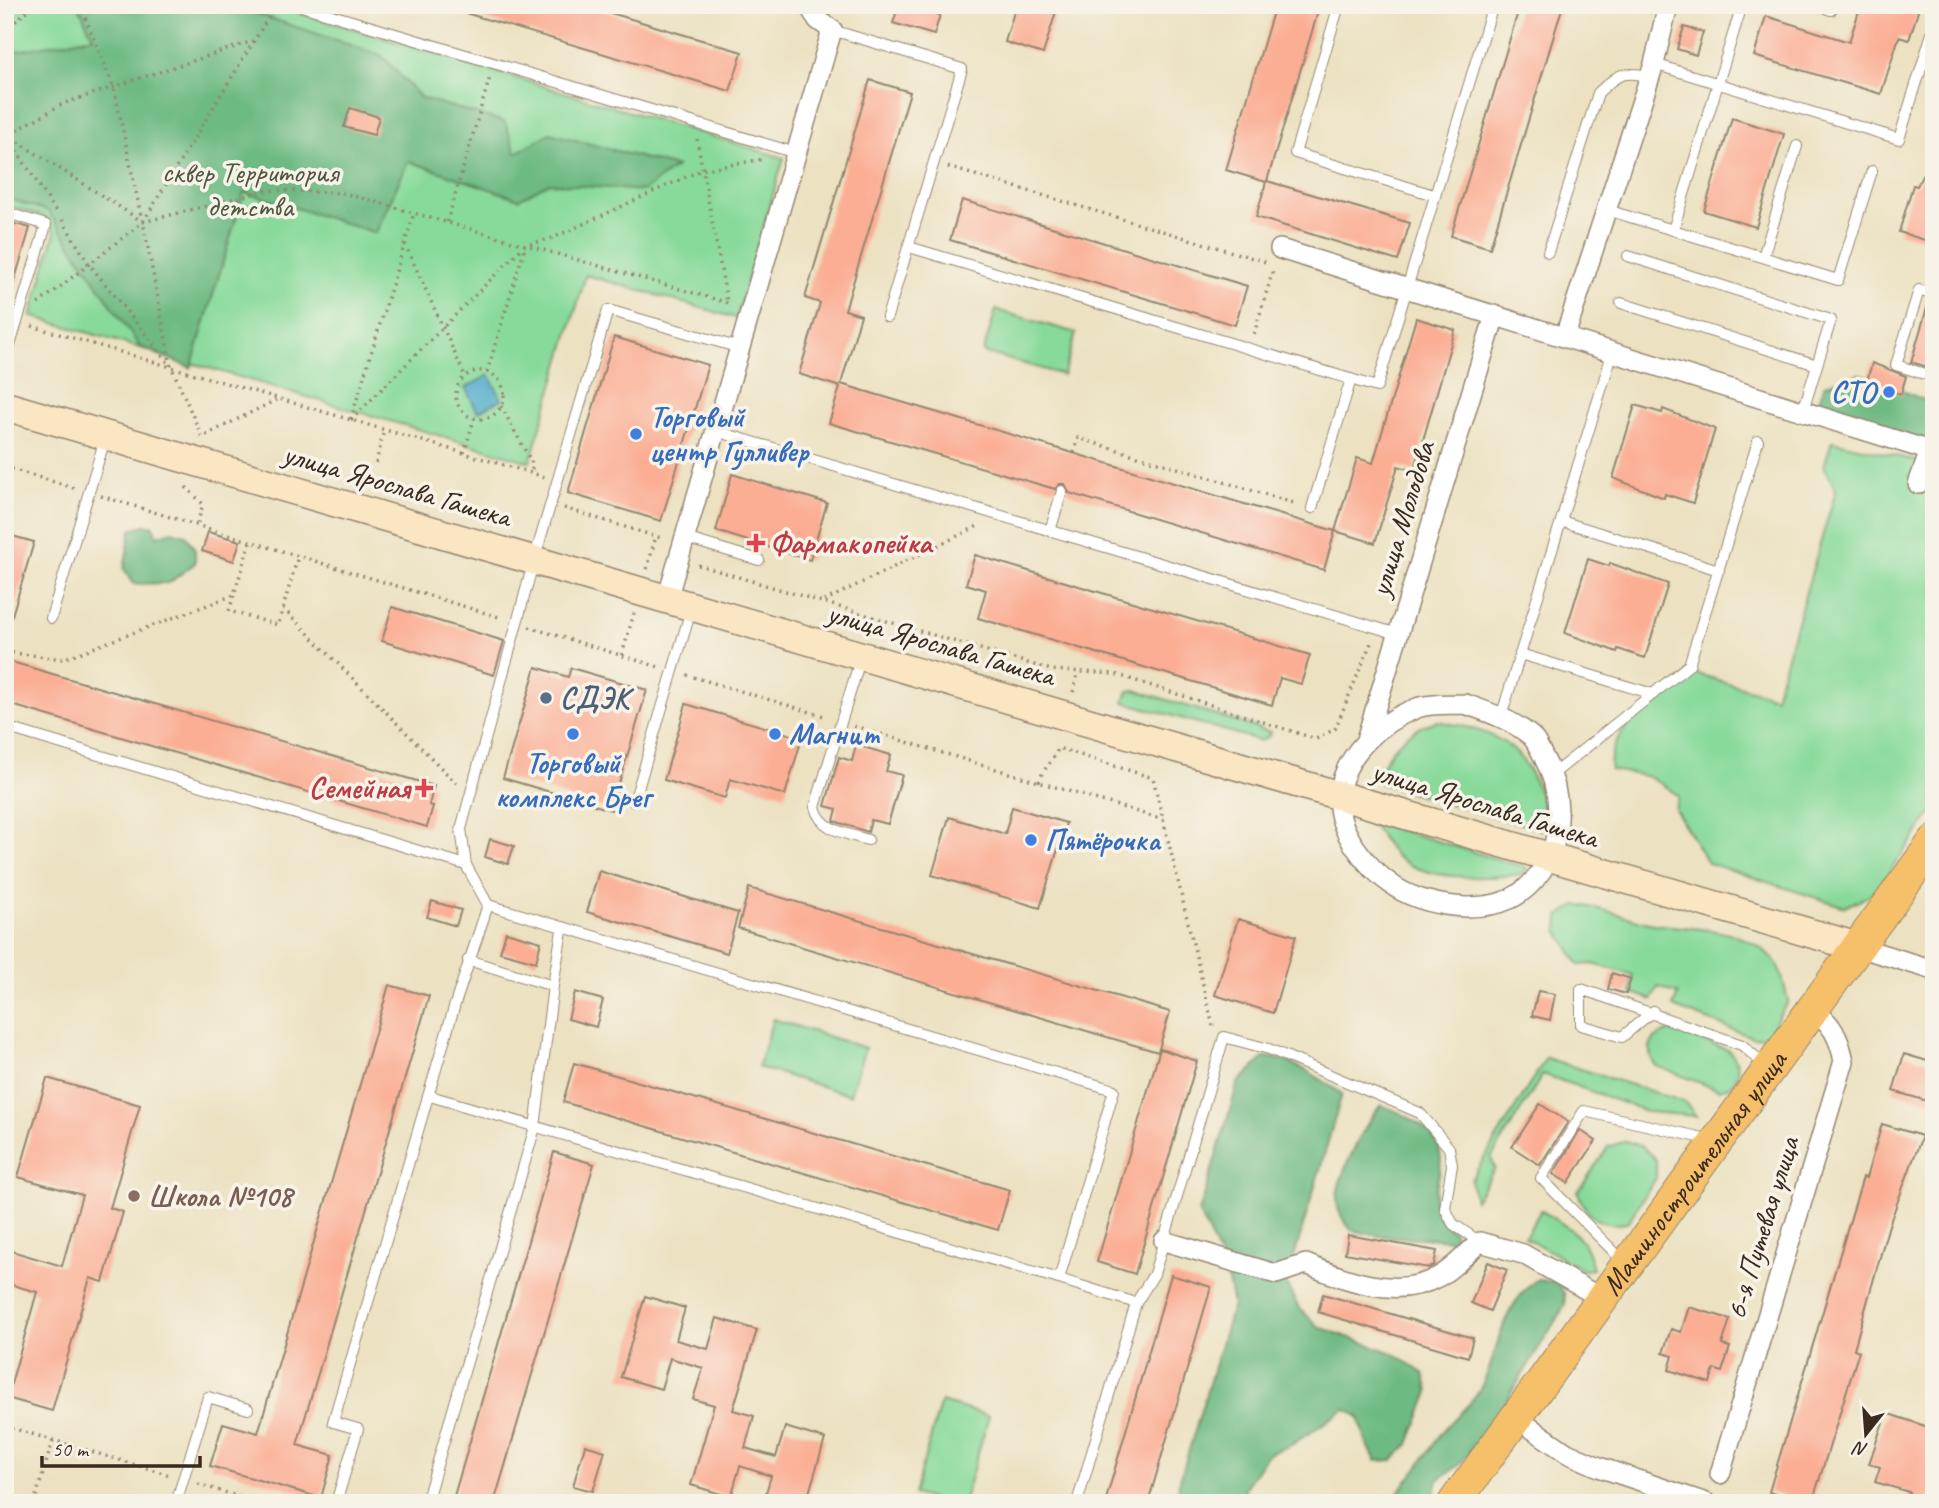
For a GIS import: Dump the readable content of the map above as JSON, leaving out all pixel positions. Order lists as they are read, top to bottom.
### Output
{
  "streets": {
    "main road": ["улица Ярослава Гашека", "Машиностроительная улица"],
    "street": ["улица Молодова", "6-я Путевая улица"]
  },
  "crossings": [
    ["улица Ярослава Гашека", "Машиностроительная улица"],
    ["Машиностроительная улица", "6-я Путевая улица"]
  ],
  "parks": ["сквер Территория детства"],
  "places": {
    "other": [
      "СТО",
      "Торговый центр Гулливер",
      "СДЭК",
      "Торговый комплекс Брег",
      "Магнит",
      "Пятёрочка",
      "Школа №108"
    ],
    "health": ["Фармакопейка", "Семейная"]
  },
  "scale_bar": "50 m",
  "north": "bottom"
}
